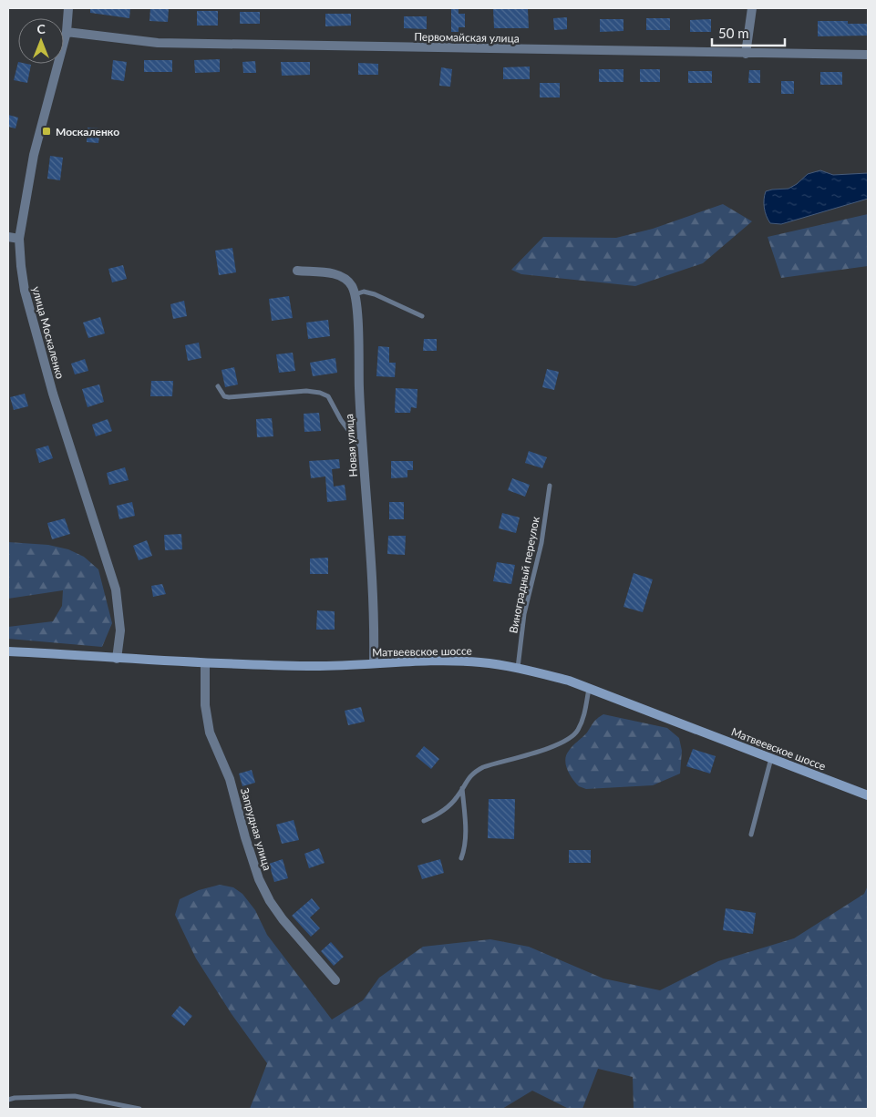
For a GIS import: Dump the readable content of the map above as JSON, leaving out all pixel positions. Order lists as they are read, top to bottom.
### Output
{
  "streets": {
    "main road": ["Матвеевское шоссе"],
    "street": [
      "Первомайская улица",
      "улица Москаленко",
      "Новая улица",
      "Запрудная улица"
    ],
    "lane": ["Виноградный переулок"]
  },
  "crossings": [
    ["Первомайская улица", "улица Москаленко"],
    ["улица Москаленко", "Матвеевское шоссе"],
    ["Новая улица", "Матвеевское шоссе"],
    ["Виноградный переулок", "Матвеевское шоссе"],
    ["Матвеевское шоссе", "Запрудная улица"]
  ],
  "places": {
    "transit": ["Москаленко"]
  },
  "scale_bar": "50 m",
  "north": "top"
}
